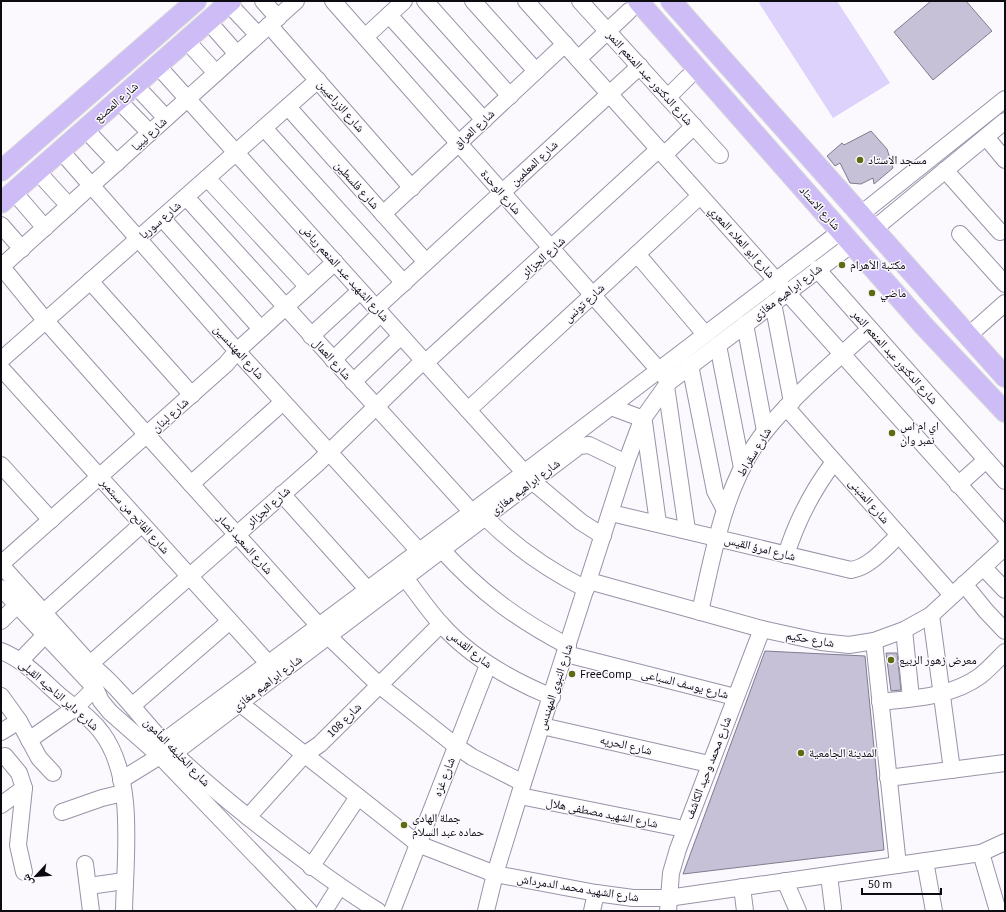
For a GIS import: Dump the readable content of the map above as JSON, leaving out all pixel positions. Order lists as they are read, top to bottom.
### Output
{
  "streets": {
    "main road": ["شارع المصنع", "شارع الاستاد"],
    "street": [
      "شارع الدكتور عبد المنعم النمر",
      "شارع الزراعيين",
      "شارع العراق",
      "شارع ليبيا",
      "شارع المعلمين",
      "شارع فلسطين",
      "شارع الوحدة",
      "شارع سوريا",
      "شارع ابو العلاء المعري",
      "شارع الجزائر",
      "شارع الشهيد عبد المنعم رياض",
      "شارع ابراهيم مغازى",
      "شارع تونس",
      "شارع المهندسين",
      "شارع العمال",
      "شارع لبنان",
      "شارع سقراط",
      "شارع المتبنى",
      "شارع الفاتح من سبتمبر",
      "شارع السعيد نصار",
      "شارع امرؤ القيس",
      "شارع حكيم",
      "شارع القدس",
      "شارع يوسف السباعى",
      "شارع النبوى المهندس",
      "شارع داير الناحيه القبلى",
      "شارع 108",
      "شارع الحريه",
      "شارع الخليفه المأمون",
      "شارع محمد وحيد الكاشف",
      "شارع غزه",
      "شارع الشهيد مصطفى هلال",
      "شارع الشهيد محمد الدمرداش"
    ]
  },
  "crossings": [
    ["شارع الدكتور عبد المنعم النمر", "شارع المعلمين"],
    ["شارع الدكتور عبد المنعم النمر", "شارع الجزائر"],
    ["شارع الدكتور عبد المنعم النمر", "شارع ابراهيم مغازى"],
    ["شارع الدكتور عبد المنعم النمر", "شارع سقراط"],
    ["شارع المصنع", "شارع الشهيد عبد المنعم رياض"],
    ["شارع المصنع", "شارع المهندسين"],
    ["شارع الزراعيين", "شارع العراق"],
    ["شارع الزراعيين", "شارع ليبيا"],
    ["شارع الزراعيين", "شارع سوريا"],
    ["شارع العراق", "شارع فلسطين"],
    ["شارع العراق", "شارع الوحدة"],
    ["شارع العراق", "شارع ابو العلاء المعري"],
    ["شارع ليبيا", "شارع الشهيد عبد المنعم رياض"],
    ["شارع ليبيا", "شارع المهندسين"],
    ["شارع ليبيا", "شارع السعيد نصار"],
    ["شارع المعلمين", "شارع فلسطين"],
    ["شارع المعلمين", "شارع الوحدة"],
    ["شارع المعلمين", "شارع ابو العلاء المعري"],
    ["شارع المعلمين", "شارع الشهيد عبد المنعم رياض"],
    ["شارع المعلمين", "شارع العمال"],
    ["شارع فلسطين", "شارع سوريا"],
    ["شارع الوحدة", "شارع الجزائر"],
    ["شارع الوحدة", "شارع ابراهيم مغازى"],
    ["شارع الوحدة", "شارع تونس"],
    ["شارع الاستاد", "شارع ابراهيم مغازى"],
    ["شارع سوريا", "شارع الشهيد عبد المنعم رياض"],
    ["شارع سوريا", "شارع المهندسين"],
    ["شارع سوريا", "شارع العمال"],
    ["شارع سوريا", "شارع السعيد نصار"],
    ["شارع ابو العلاء المعري", "شارع الجزائر"],
    ["شارع ابو العلاء المعري", "شارع ابراهيم مغازى"],
    ["شارع ابو العلاء المعري", "شارع تونس"],
    ["شارع ابو العلاء المعري", "شارع سقراط"],
    ["شارع الجزائر", "شارع الشهيد عبد المنعم رياض"],
    ["شارع الجزائر", "شارع المهندسين"],
    ["شارع الجزائر", "شارع العمال"],
    ["شارع الجزائر", "شارع الفاتح من سبتمبر"],
    ["شارع الجزائر", "شارع السعيد نصار"],
    ["شارع الجزائر", "شارع الخليفه المأمون"],
    ["شارع الشهيد عبد المنعم رياض", "شارع ابراهيم مغازى"],
    ["شارع الشهيد عبد المنعم رياض", "شارع تونس"],
    ["شارع الشهيد عبد المنعم رياض", "شارع لبنان"],
    ["شارع الشهيد عبد المنعم رياض", "شارع النبوى المهندس"],
    ["شارع ابراهيم مغازى", "شارع المهندسين"],
    ["شارع ابراهيم مغازى", "شارع العمال"],
    ["شارع ابراهيم مغازى", "شارع الفاتح من سبتمبر"],
    ["شارع ابراهيم مغازى", "شارع السعيد نصار"],
    ["شارع ابراهيم مغازى", "شارع القدس"],
    ["شارع ابراهيم مغازى", "شارع النبوى المهندس"],
    ["شارع ابراهيم مغازى", "شارع داير الناحيه القبلى"],
    ["شارع ابراهيم مغازى", "شارع الخليفه المأمون"],
    ["شارع ابراهيم مغازى", "شارع الشهيد محمد الدمرداش"],
    ["شارع المهندسين", "شارع لبنان"],
    ["شارع العمال", "شارع لبنان"],
    ["شارع العمال", "شارع حكيم"],
    ["شارع العمال", "شارع النبوى المهندس"],
    ["شارع لبنان", "شارع الفاتح من سبتمبر"],
    ["شارع لبنان", "شارع السعيد نصار"],
    ["شارع لبنان", "شارع الخليفه المأمون"],
    ["شارع سقراط", "شارع المتبنى"],
    ["شارع سقراط", "شارع امرؤ القيس"],
    ["شارع سقراط", "شارع حكيم"],
    ["شارع المتبنى", "شارع امرؤ القيس"],
    ["شارع المتبنى", "شارع حكيم"],
    ["شارع السعيد نصار", "شارع النبوى المهندس"],
    ["شارع السعيد نصار", "شارع 108"],
    ["شارع السعيد نصار", "شارع غزه"],
    ["شارع السعيد نصار", "شارع الشهيد مصطفى هلال"],
    ["شارع امرؤ القيس", "شارع النبوى المهندس"],
    ["شارع حكيم", "شارع النبوى المهندس"],
    ["شارع حكيم", "شارع محمد وحيد الكاشف"],
    ["شارع القدس", "شارع النبوى المهندس"],
    ["شارع القدس", "شارع 108"],
    ["شارع القدس", "شارع غزه"],
    ["شارع يوسف السباعى", "شارع النبوى المهندس"],
    ["شارع يوسف السباعى", "شارع محمد وحيد الكاشف"],
    ["شارع النبوى المهندس", "شارع الحريه"],
    ["شارع النبوى المهندس", "شارع الشهيد مصطفى هلال"],
    ["شارع النبوى المهندس", "شارع الشهيد محمد الدمرداش"],
    ["شارع 108", "شارع الخليفه المأمون"],
    ["شارع 108", "شارع الشهيد محمد الدمرداش"],
    ["شارع الحريه", "شارع محمد وحيد الكاشف"],
    ["شارع محمد وحيد الكاشف", "شارع الشهيد مصطفى هلال"],
    ["شارع محمد وحيد الكاشف", "شارع الشهيد محمد الدمرداش"],
    ["شارع غزه", "شارع الشهيد محمد الدمرداش"]
  ],
  "places": [
    "مسجد الاستاد",
    "مكتبة الأهرام",
    "ماضي",
    "اي ام اس نمبر وان",
    "معرض زهور الربيع",
    "FreeComp",
    "المدينة الجامعية",
    "جملة الهادى حماده عبد السلام"
  ],
  "scale_bar": "50 m",
  "north": "bottom left"
}
